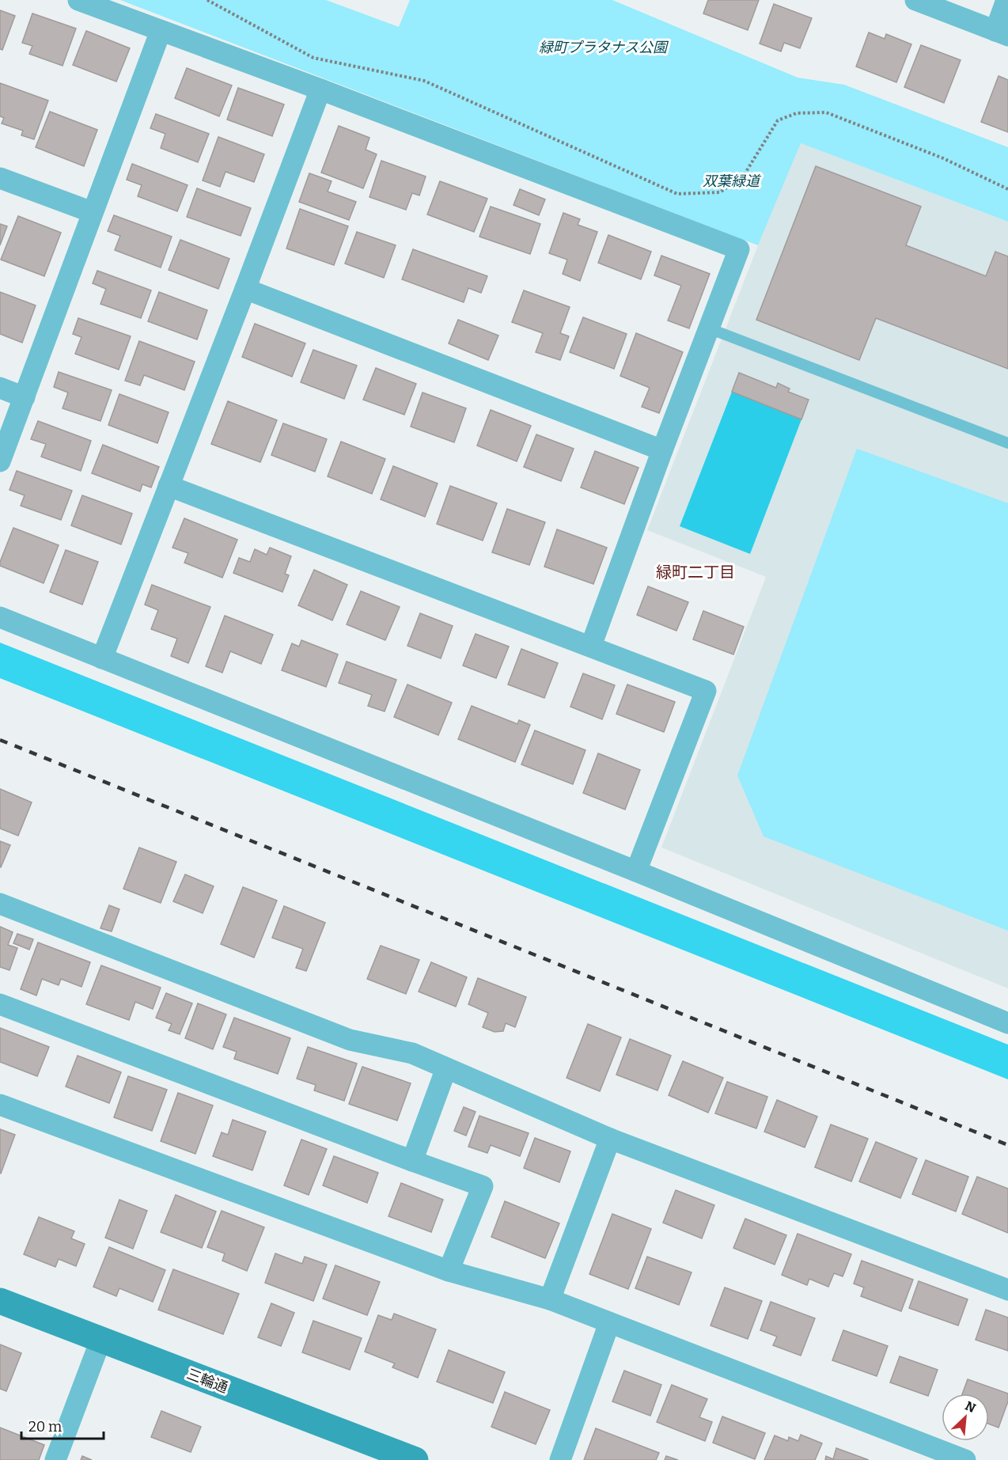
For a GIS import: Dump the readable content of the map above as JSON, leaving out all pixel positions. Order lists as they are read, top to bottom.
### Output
{
  "streets": {
    "street": ["三輪通"]
  },
  "districts": ["緑町二丁目"],
  "parks": ["緑町プラタナス公園", "双葉緑道"],
  "scale_bar": "20 m",
  "north": "top right"
}
